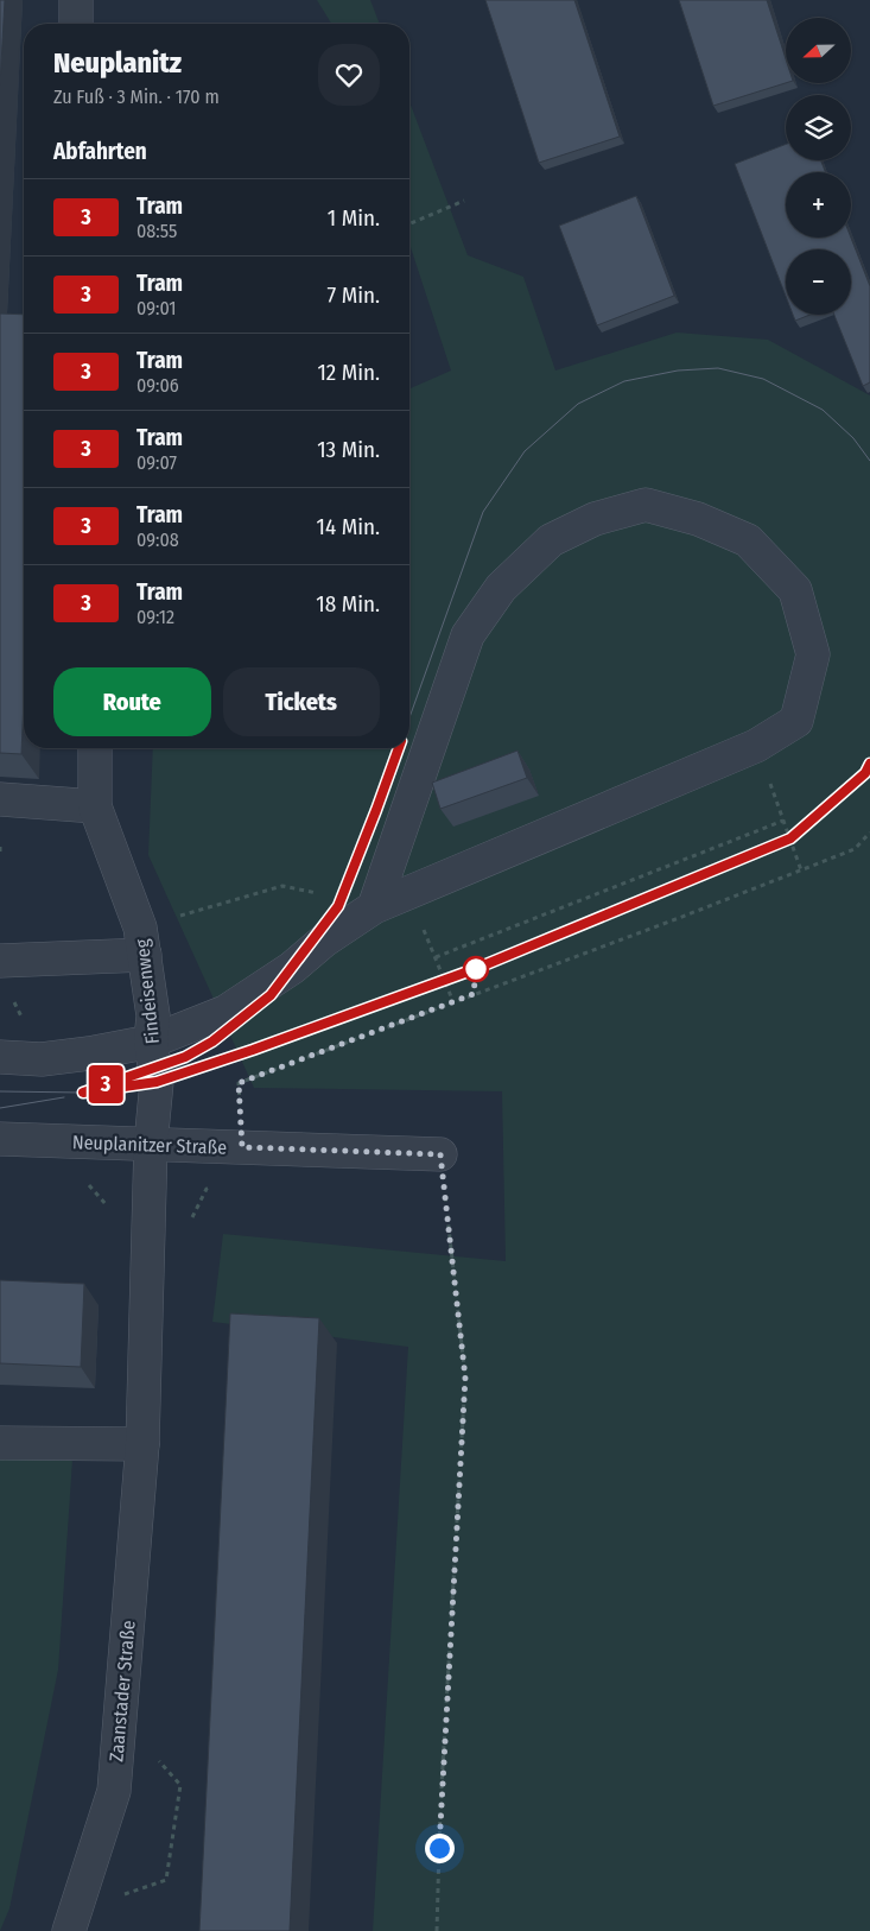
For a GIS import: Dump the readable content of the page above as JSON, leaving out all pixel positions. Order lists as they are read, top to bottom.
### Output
{
  "streets": {
    "street": ["Findeisenweg", "Neuplanitzer Straße", "Zaanstader Straße"]
  },
  "crossings": [
    ["Findeisenweg", "Neuplanitzer Straße"],
    ["Findeisenweg", "Zaanstader Straße"],
    ["Neuplanitzer Straße", "Zaanstader Straße"]
  ],
  "lines": ["tram line 3"],
  "north": "left",
  "page": {
    "on_map": "3",
    "map_buttons": ["+", "−"],
    "heading": [
      ["Neuplanitz", "Zu Fuß · 3 Min. · 170 m"],
      "Abfahrten"
    ],
    "list": [
      {
        "mark": "3",
        "name": "Tram",
        "note": "08:55",
        "value": "1 Min."
      },
      {
        "mark": "3",
        "name": "Tram",
        "note": "09:01",
        "value": "7 Min."
      },
      {
        "mark": "3",
        "name": "Tram",
        "note": "09:06",
        "value": "12 Min."
      },
      {
        "mark": "3",
        "name": "Tram",
        "note": "09:07",
        "value": "13 Min."
      },
      {
        "mark": "3",
        "name": "Tram",
        "note": "09:08",
        "value": "14 Min."
      },
      {
        "mark": "3",
        "name": "Tram",
        "note": "09:12",
        "value": "18 Min."
      }
    ],
    "buttons": ["Route", "Tickets"]
  }
}
